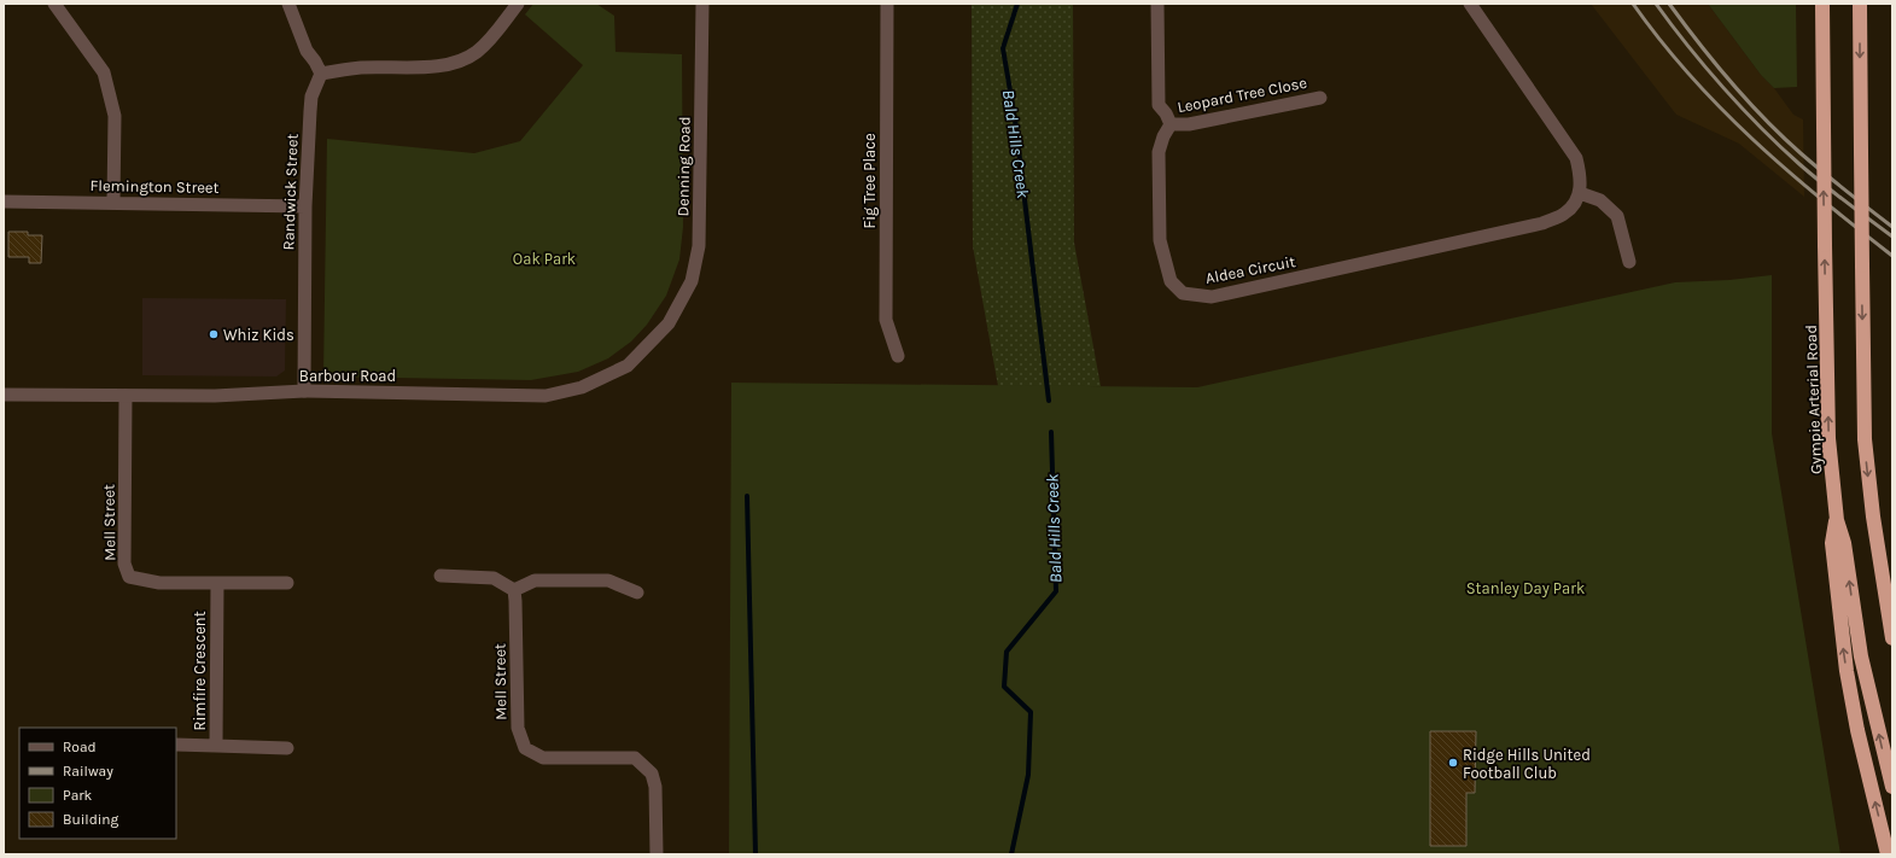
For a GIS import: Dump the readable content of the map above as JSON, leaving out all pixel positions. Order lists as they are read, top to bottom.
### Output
{
  "streets": {
    "highway": ["Gympie Arterial Road"],
    "street": [
      "Leopard Tree Close",
      "Denning Road",
      "Fig Tree Place",
      "Flemington Street",
      "Randwick Street",
      "Aldea Circuit",
      "Barbour Road",
      "Mell Street",
      "Rimfire Crescent"
    ]
  },
  "crossings": [
    ["Leopard Tree Close", "Aldea Circuit"],
    ["Denning Road", "Barbour Road"],
    ["Flemington Street", "Randwick Street"],
    ["Randwick Street", "Barbour Road"],
    ["Barbour Road", "Mell Street"],
    ["Mell Street", "Rimfire Crescent"]
  ],
  "water": ["Bald Hills Creek"],
  "parks": ["Oak Park", "Stanley Day Park"],
  "places": ["Whiz Kids", "Ridge Hills United Football Club"],
  "legend": [
    "Road",
    "Railway",
    "Park",
    "Building"
  ]
}
